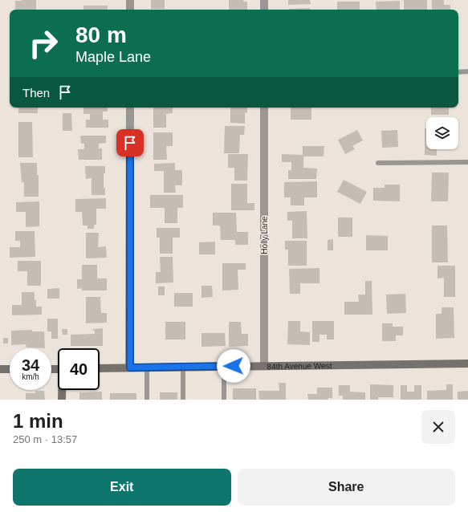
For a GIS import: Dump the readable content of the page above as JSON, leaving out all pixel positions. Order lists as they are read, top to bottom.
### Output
{
  "streets": {
    "street": ["Holly Lane", "84th Avenue West"]
  },
  "crossings": [
    ["Holly Lane", "84th Avenue West"]
  ],
  "page": {
    "turn": ["80 m", "Maple Lane"],
    "then": "Then",
    "speed": "34 km/h",
    "limit": "40",
    "heading": ["1 min", "250 m · 13:57"],
    "buttons": ["Exit", "Share"]
  }
}
